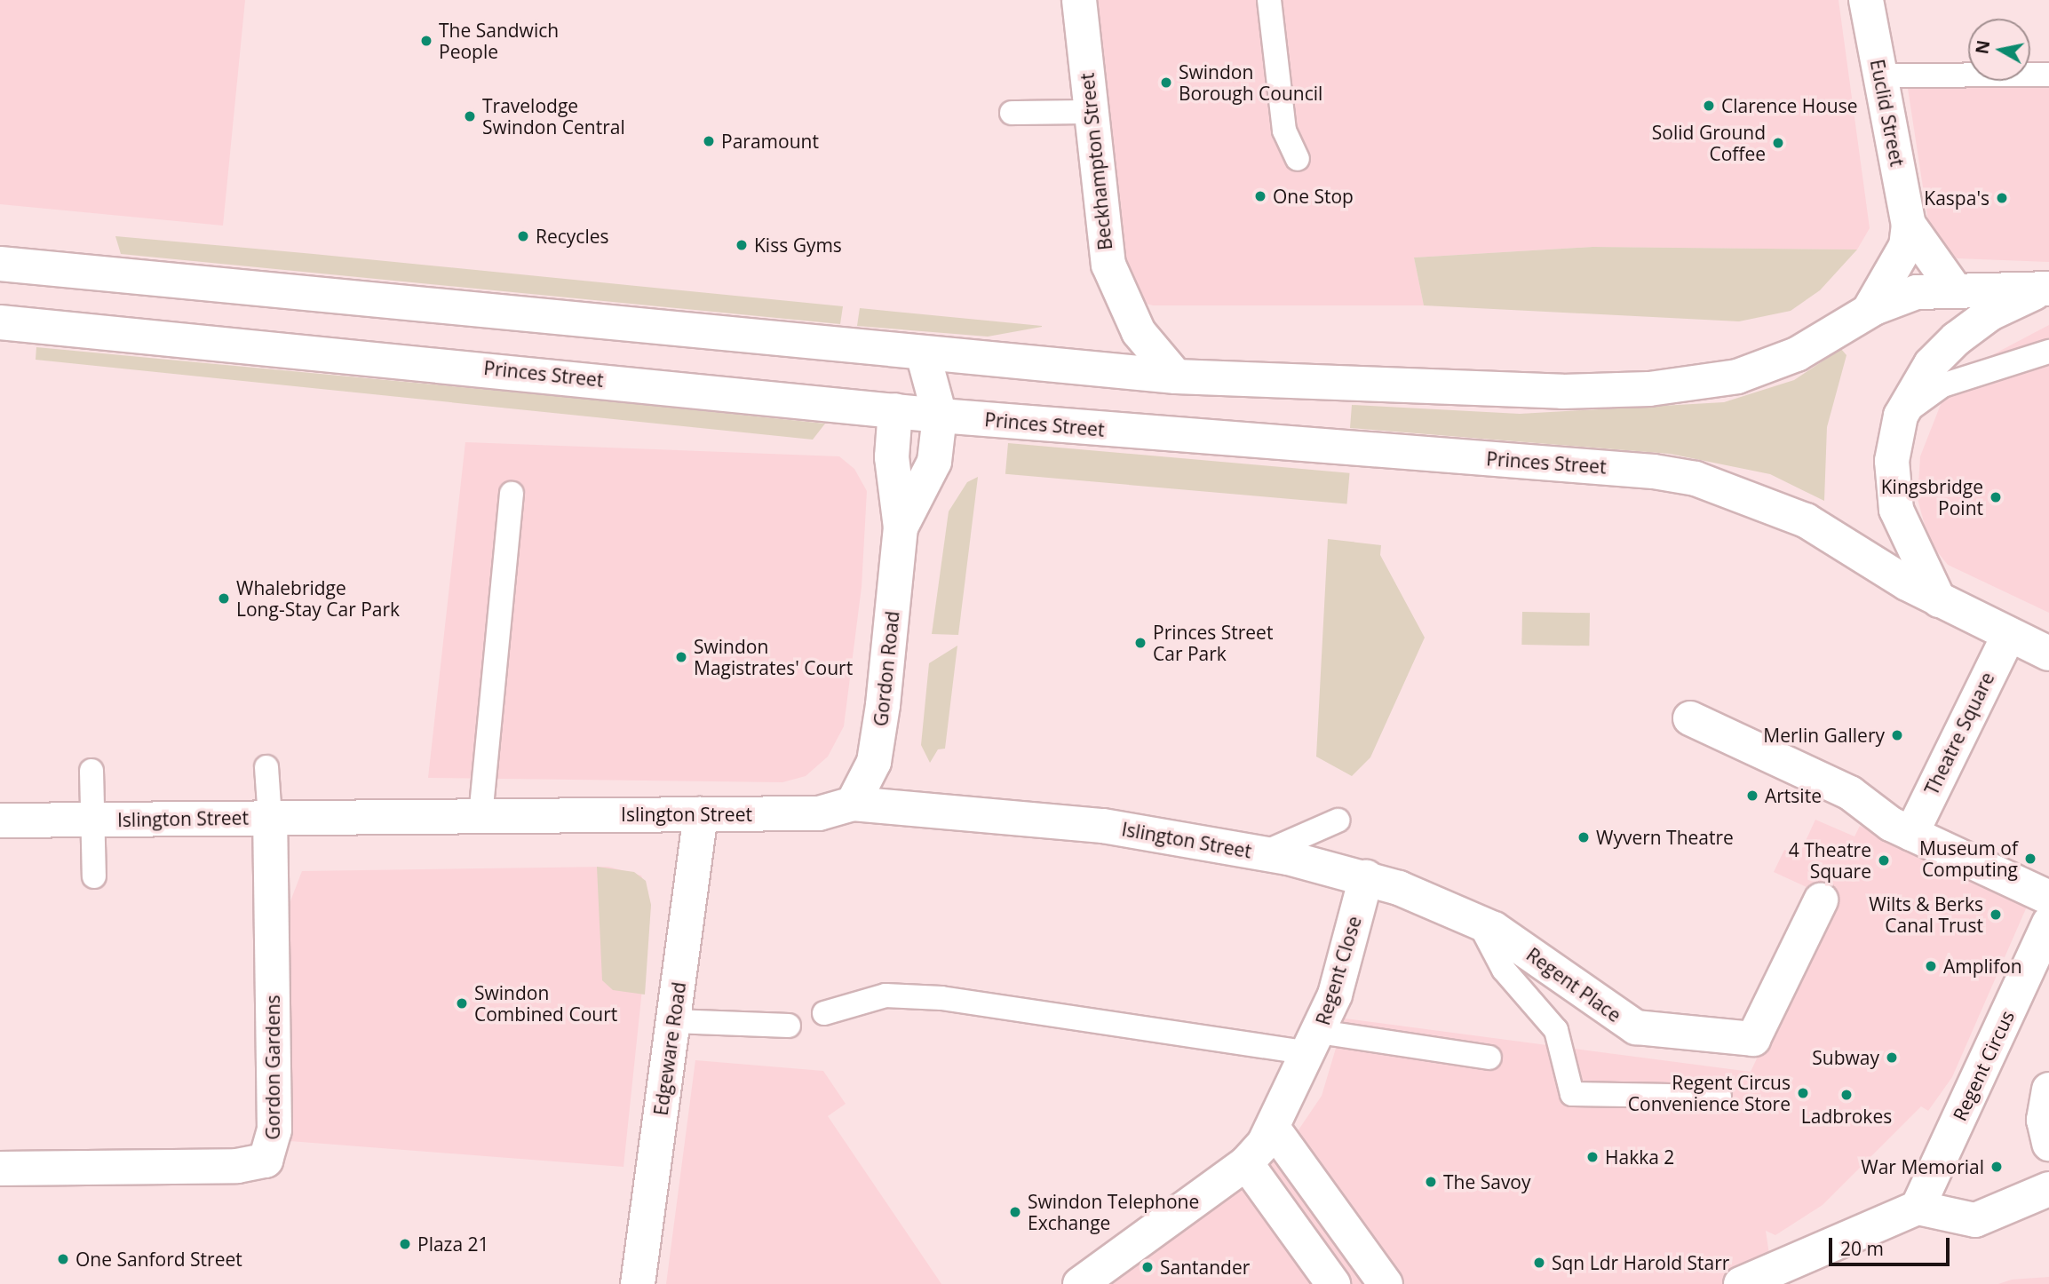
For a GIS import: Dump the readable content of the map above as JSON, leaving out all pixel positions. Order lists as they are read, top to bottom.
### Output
{
  "streets": {
    "street": [
      "Euclid Street",
      "Beckhampton Street",
      "Princes Street",
      "Gordon Road",
      "Theatre Square",
      "Islington Street",
      "Regent Close",
      "Regent Place",
      "Edgeware Road",
      "Regent Circus",
      "Gordon Gardens"
    ]
  },
  "crossings": [
    ["Princes Street", "Gordon Road"],
    ["Princes Street", "Theatre Square"],
    ["Gordon Road", "Islington Street"],
    ["Islington Street", "Regent Close"],
    ["Islington Street", "Regent Place"],
    ["Islington Street", "Edgeware Road"],
    ["Islington Street", "Gordon Gardens"],
    ["Regent Close", "Regent Place"]
  ],
  "places": [
    "The Sandwich People",
    "Swindon Borough Council",
    "Clarence House",
    "Travelodge Swindon Central",
    "Paramount",
    "Solid Ground Coffee",
    "One Stop",
    "Kaspa's",
    "Recycles",
    "Kiss Gyms",
    "Kingsbridge Point",
    "Whalebridge Long-Stay Car Park",
    "Princes Street Car Park",
    "Swindon Magistrates' Court",
    "Merlin Gallery",
    "Artsite",
    "Wyvern Theatre",
    "Museum of Computing",
    "4 Theatre Square",
    "Wilts & Berks Canal Trust",
    "Amplifon",
    "Swindon Combined Court",
    "Subway",
    "Regent Circus Convenience Store",
    "Ladbrokes",
    "Hakka 2",
    "War Memorial",
    "The Savoy",
    "Swindon Telephone Exchange",
    "Plaza 21",
    "One Sanford Street",
    "Sqn Ldr Harold Starr",
    "Santander"
  ],
  "scale_bar": "20 m",
  "north": "left"
}
